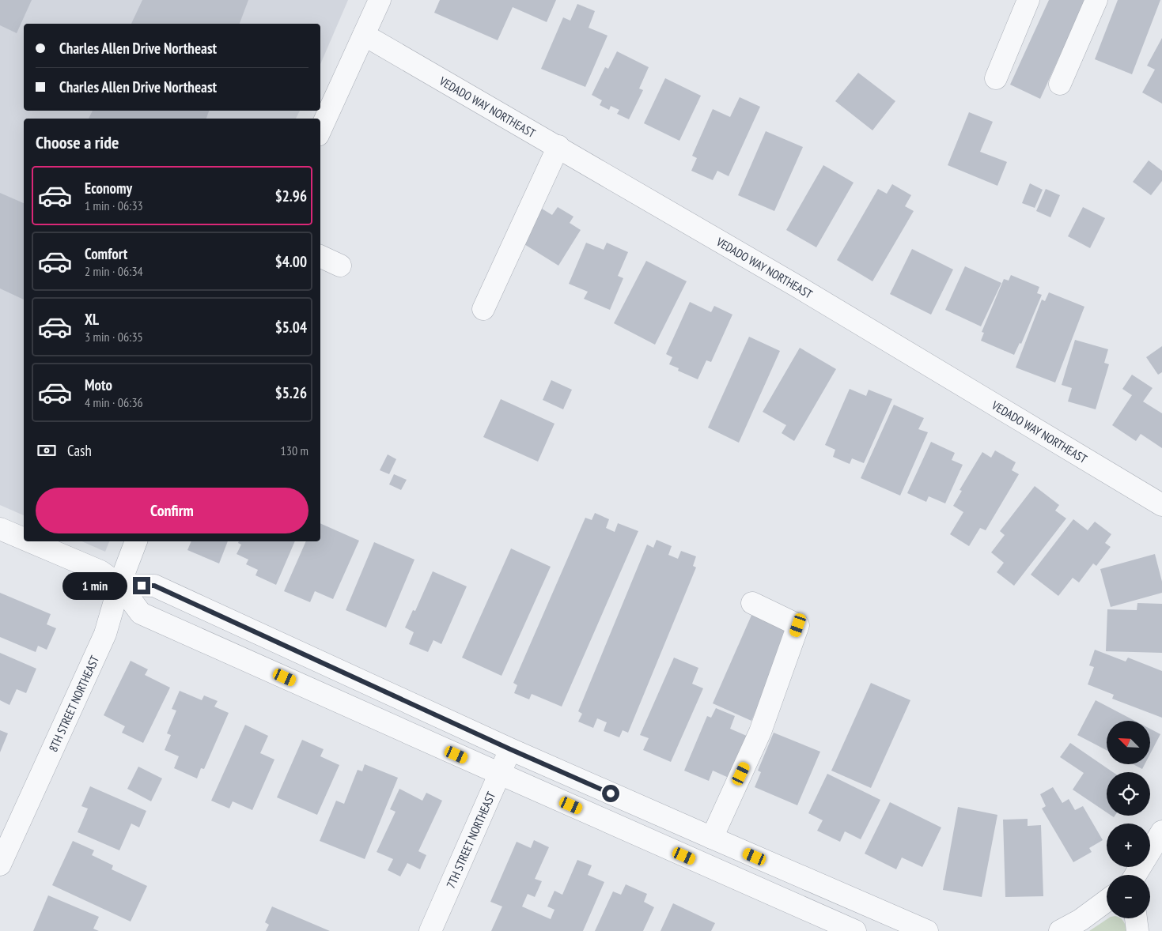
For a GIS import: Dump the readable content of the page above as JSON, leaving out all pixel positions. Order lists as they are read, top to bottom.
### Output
{
  "streets": {
    "street": ["VEDADO WAY NORTHEAST", "8TH STREET NORTHEAST", "7TH STREET NORTHEAST"]
  },
  "north": "top left",
  "page": {
    "banner": ["Charles Allen Drive Northeast", "Charles Allen Drive Northeast"],
    "heading": "Choose a ride",
    "list": [
      {
        "name": "Economy",
        "note": "1 min · 06:33",
        "value": "$2.96"
      },
      {
        "name": "Comfort",
        "note": "2 min · 06:34",
        "value": "$4.00"
      },
      {
        "name": "XL",
        "note": "3 min · 06:35",
        "value": "$5.04"
      },
      {
        "name": "Moto",
        "note": "4 min · 06:36",
        "value": "$5.26"
      }
    ],
    "pay": ["Cash", "130 m"],
    "buttons": "Confirm",
    "bubble": "1 min",
    "map_buttons": ["+", "−"]
  }
}
